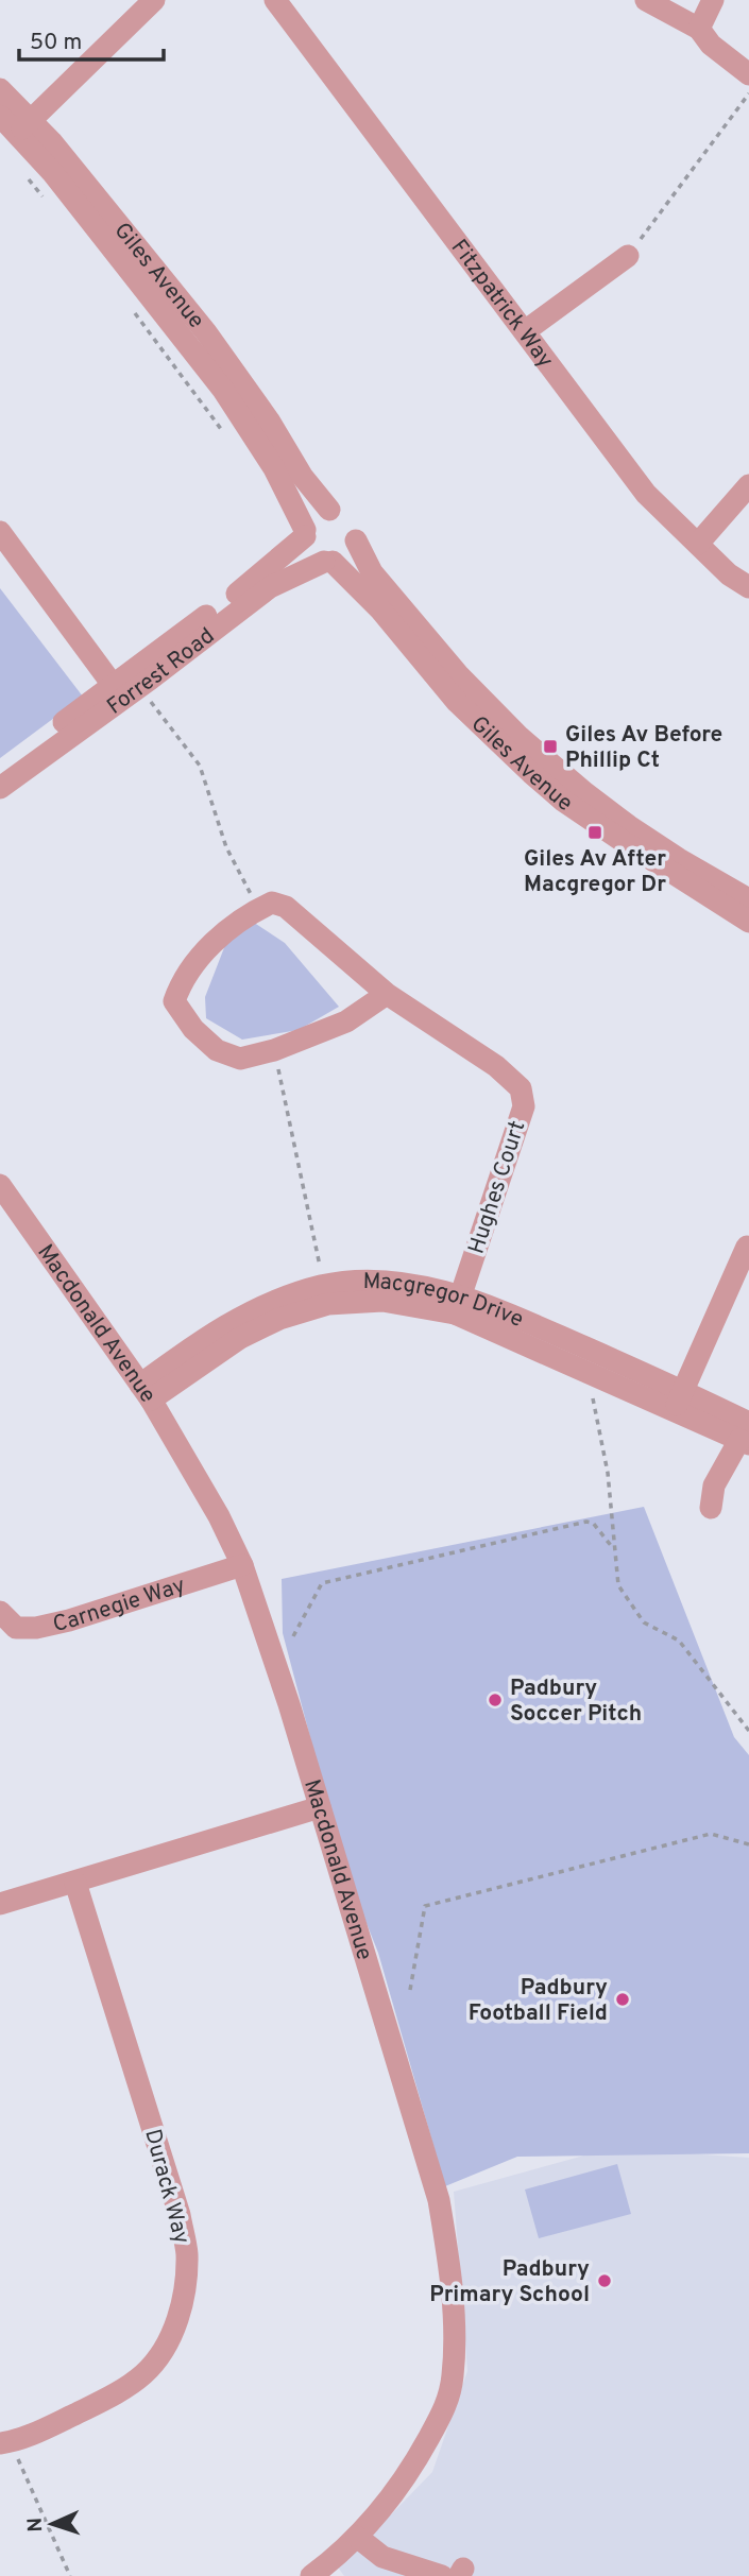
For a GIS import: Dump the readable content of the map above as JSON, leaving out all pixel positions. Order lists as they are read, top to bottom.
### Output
{
  "streets": {
    "street": [
      "Giles Avenue",
      "Fitzpatrick Way",
      "Forrest Road",
      "Hughes Court",
      "Macgregor Drive",
      "Macdonald Avenue",
      "Carnegie Way",
      "Durack Way"
    ]
  },
  "crossings": [
    ["Giles Avenue", "Forrest Road"],
    ["Hughes Court", "Macgregor Drive"],
    ["Macgregor Drive", "Macdonald Avenue"],
    ["Macdonald Avenue", "Carnegie Way"]
  ],
  "places": {
    "transit": ["Giles Av Before Phillip Ct", "Giles Av After Macgregor Dr"],
    "other": ["Padbury Soccer Pitch", "Padbury Football Field", "Padbury Primary School"]
  },
  "scale_bar": "50 m",
  "north": "left"
}
